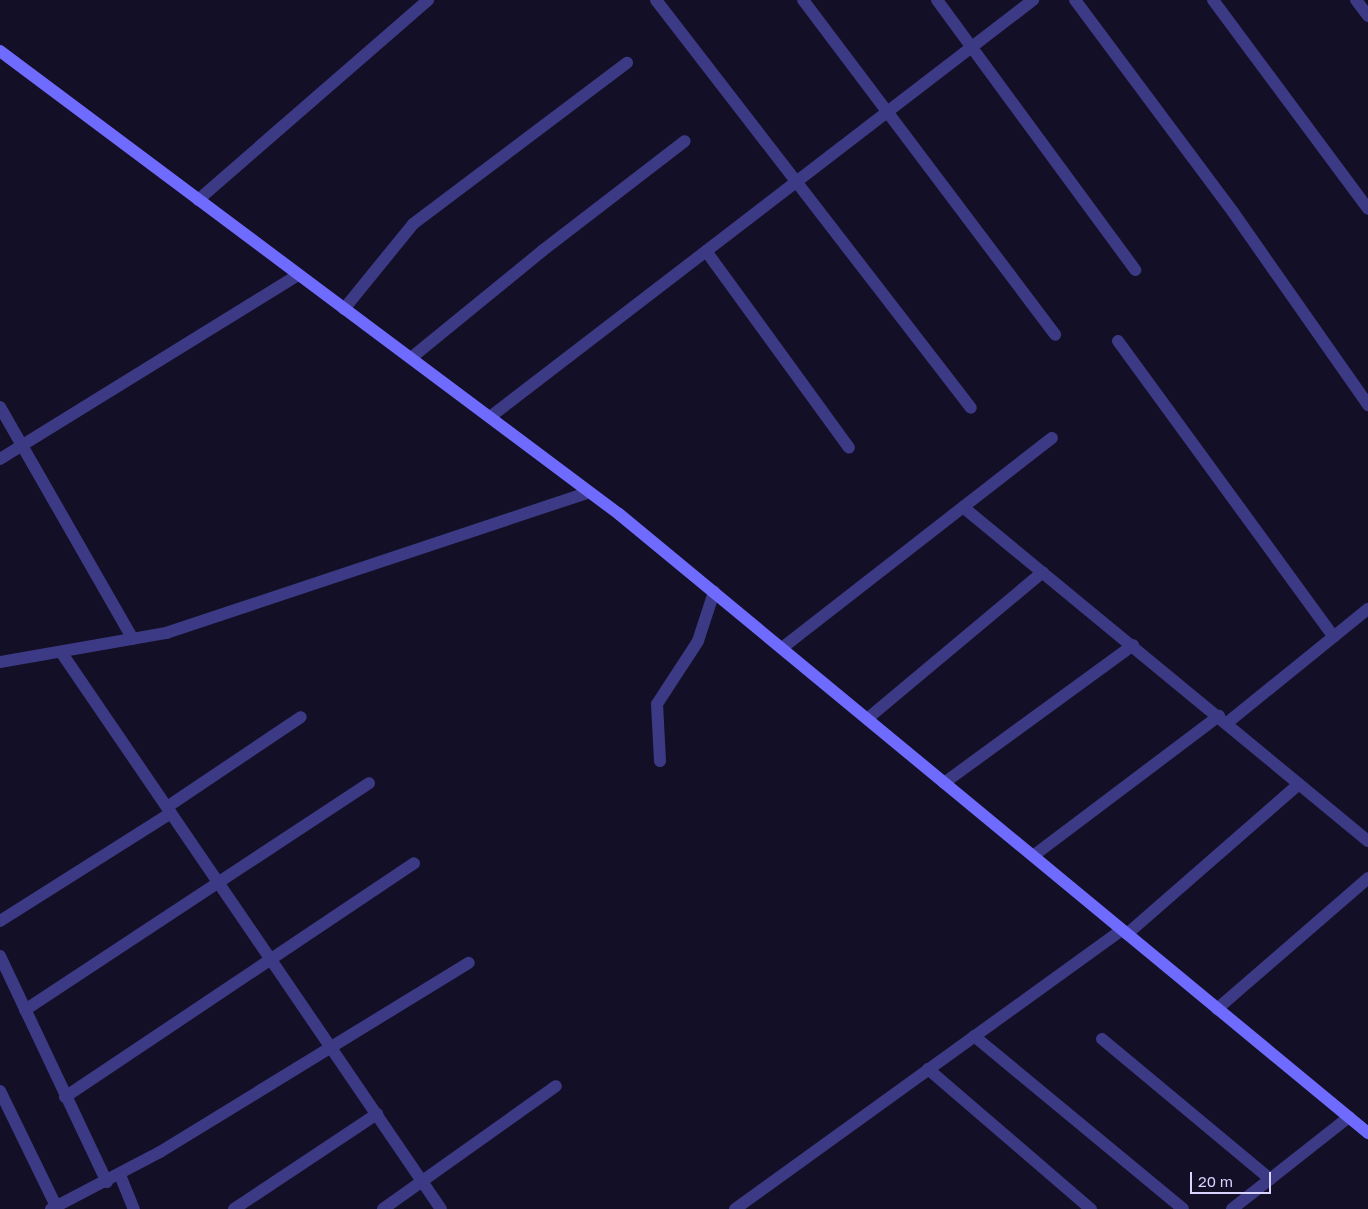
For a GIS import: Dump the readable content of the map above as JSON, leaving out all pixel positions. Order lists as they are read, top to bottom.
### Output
{
  "scale_bar": "20 m"
}
